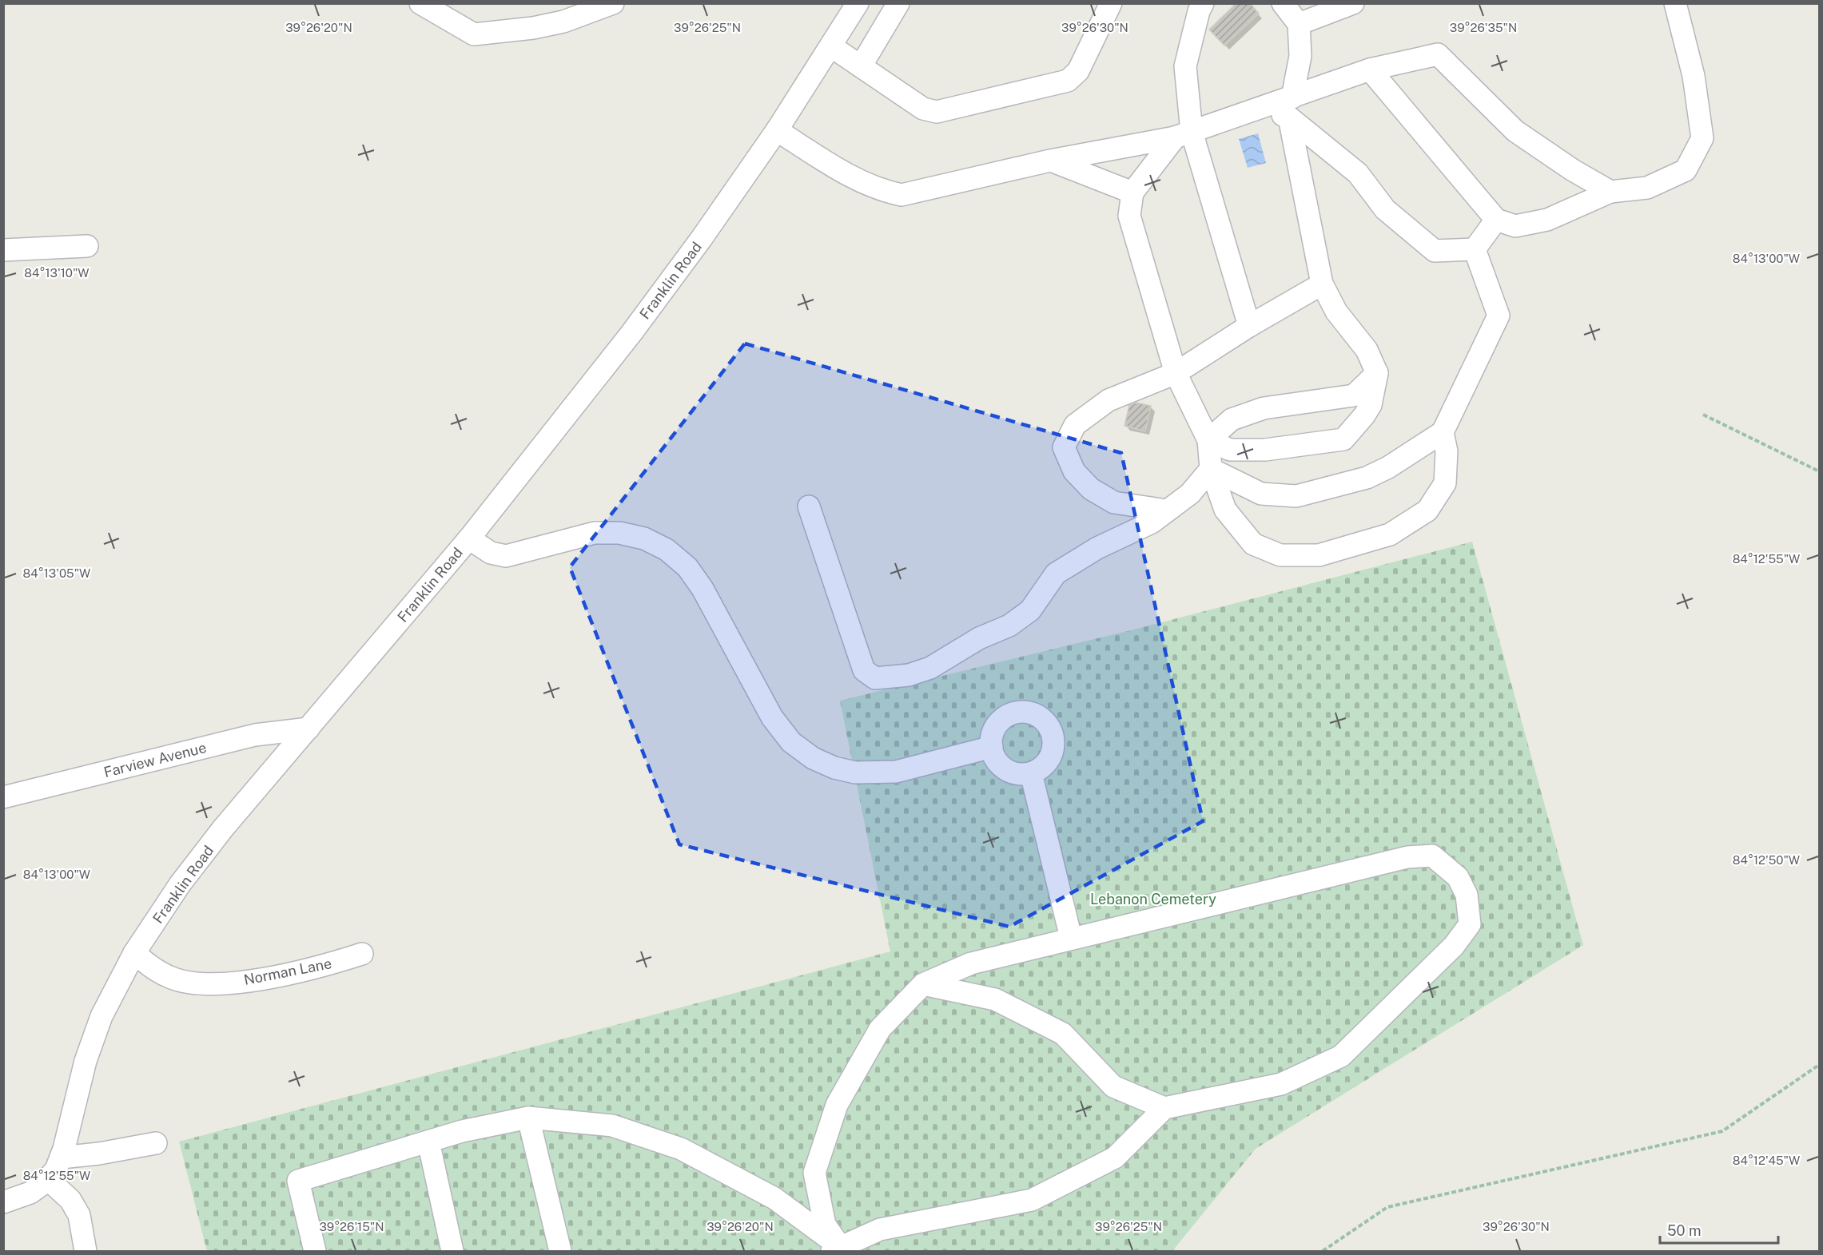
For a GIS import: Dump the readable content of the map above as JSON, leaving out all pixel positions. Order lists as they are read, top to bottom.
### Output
{
  "streets": {
    "street": ["Franklin Road", "Farview Avenue", "Norman Lane"]
  },
  "crossings": [
    ["Franklin Road", "Farview Avenue"],
    ["Franklin Road", "Norman Lane"]
  ],
  "parks": ["Lebanon Cemetery"],
  "scale_bar": "50 m",
  "coordinates": [
    "39°26'20\"N",
    "39°26'25\"N",
    "39°26'30\"N",
    "39°26'35\"N",
    "84°13'00\"W",
    "84°13'10\"W",
    "84°12'55\"W",
    "84°13'05\"W",
    "84°12'50\"W",
    "84°12'45\"W",
    "39°26'15\"N"
  ]
}
